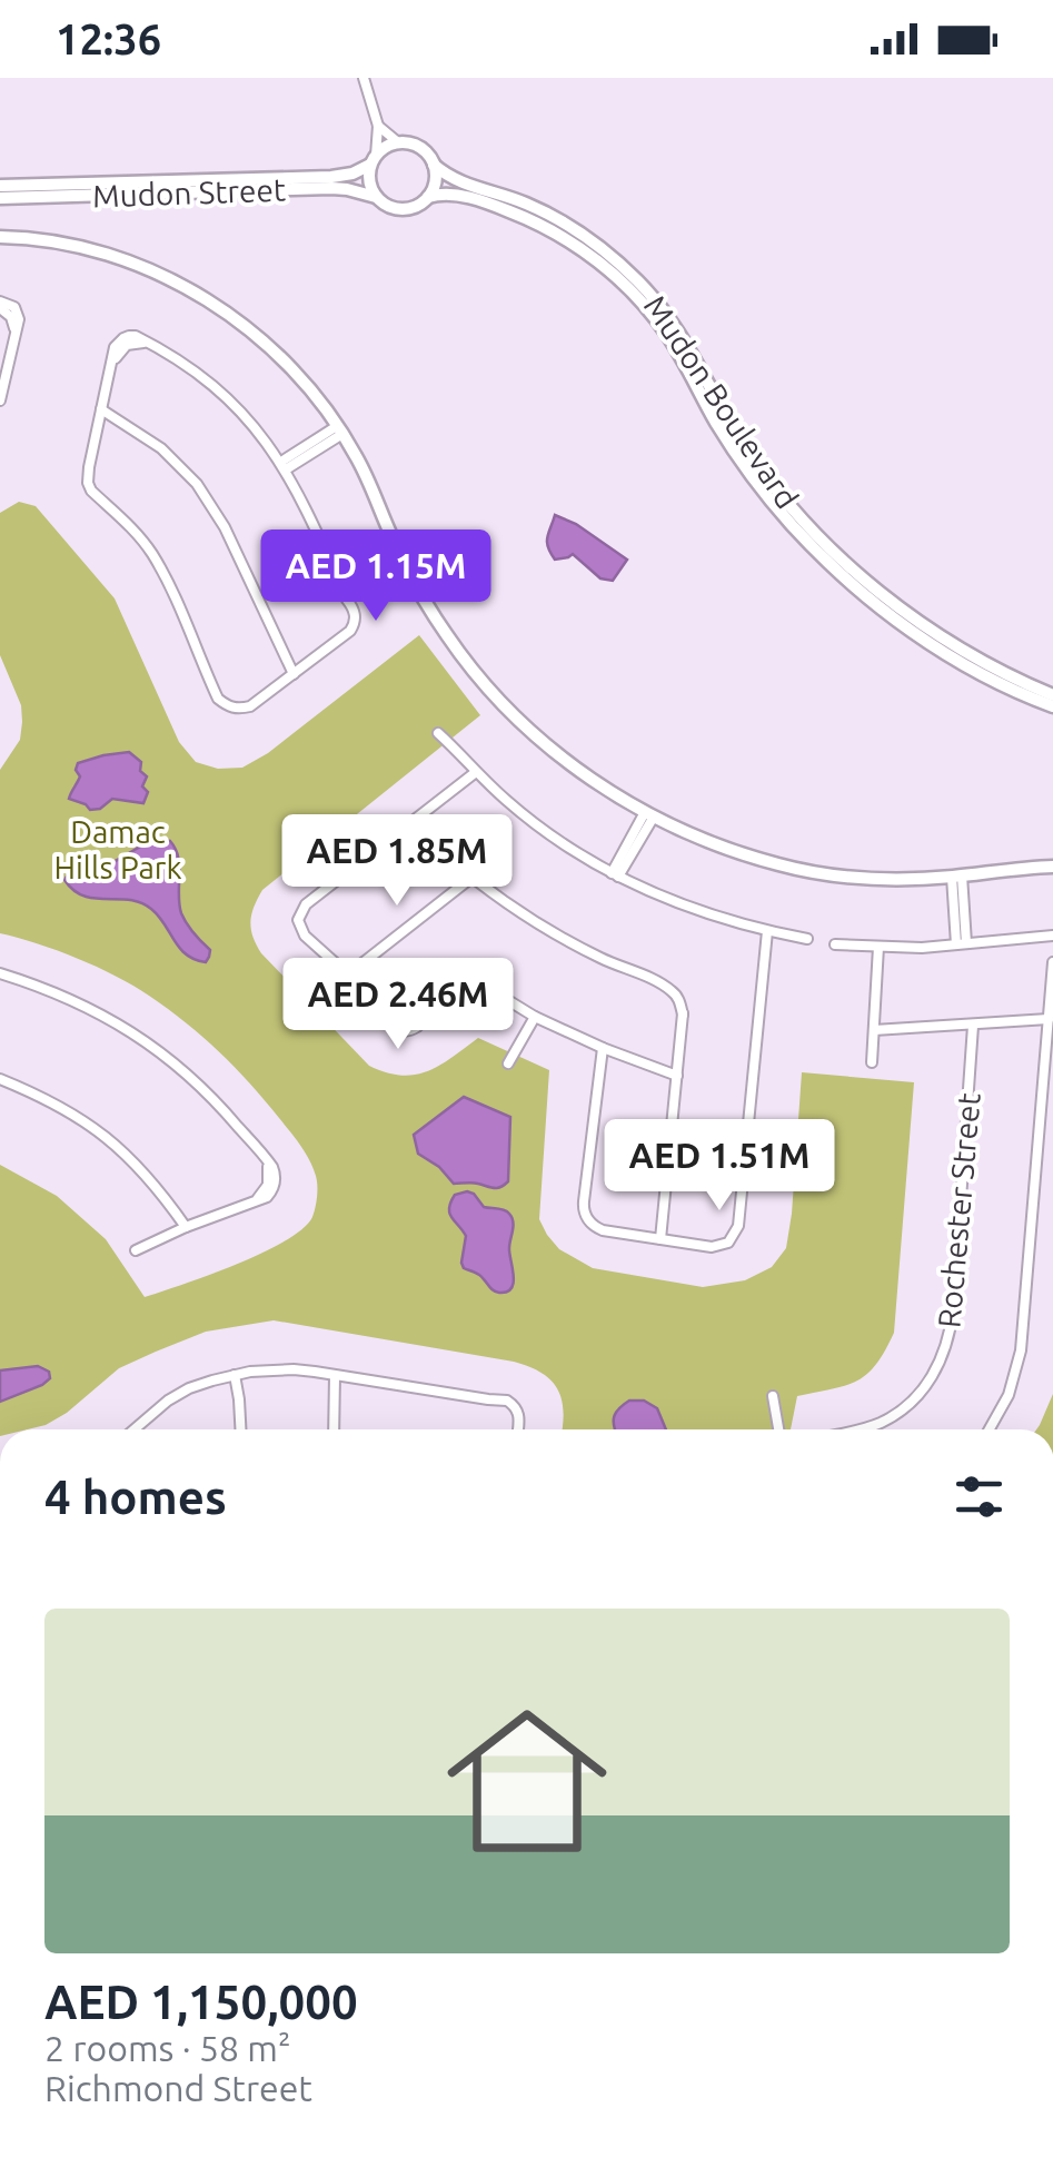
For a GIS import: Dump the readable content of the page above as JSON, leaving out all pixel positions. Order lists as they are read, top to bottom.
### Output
{
  "streets": {
    "street": ["Mudon Street", "Mudon Boulevard", "Rochester Street"]
  },
  "crossings": [
    ["Mudon Street", "Mudon Boulevard"]
  ],
  "parks": ["Damac Hills Park"],
  "page": {
    "status": "12:36",
    "price": [
      "AED 1.15M",
      "AED 1.85M",
      "AED 2.46M",
      "AED 1.51M"
    ],
    "heading": "4 homes",
    "list": [
      {
        "name": "AED 1,150,000",
        "note": "2 rooms · 58 m² · Richmond Street"
      }
    ]
  }
}
